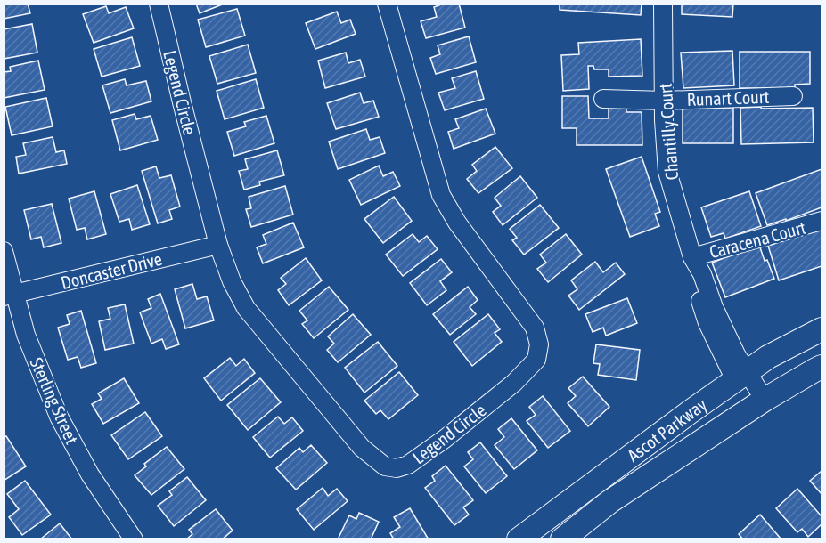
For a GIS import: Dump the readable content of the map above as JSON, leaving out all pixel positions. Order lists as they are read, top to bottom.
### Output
{
  "streets": {
    "main road": ["Ascot Parkway"],
    "street": [
      "Legend Circle",
      "Runart Court",
      "Chantilly Court",
      "Caracena Court",
      "Doncaster Drive",
      "Sterling Street"
    ]
  },
  "crossings": [
    ["Legend Circle", "Doncaster Drive"],
    ["Runart Court", "Chantilly Court"],
    ["Chantilly Court", "Caracena Court"],
    ["Chantilly Court", "Ascot Parkway"],
    ["Doncaster Drive", "Sterling Street"]
  ]
}
